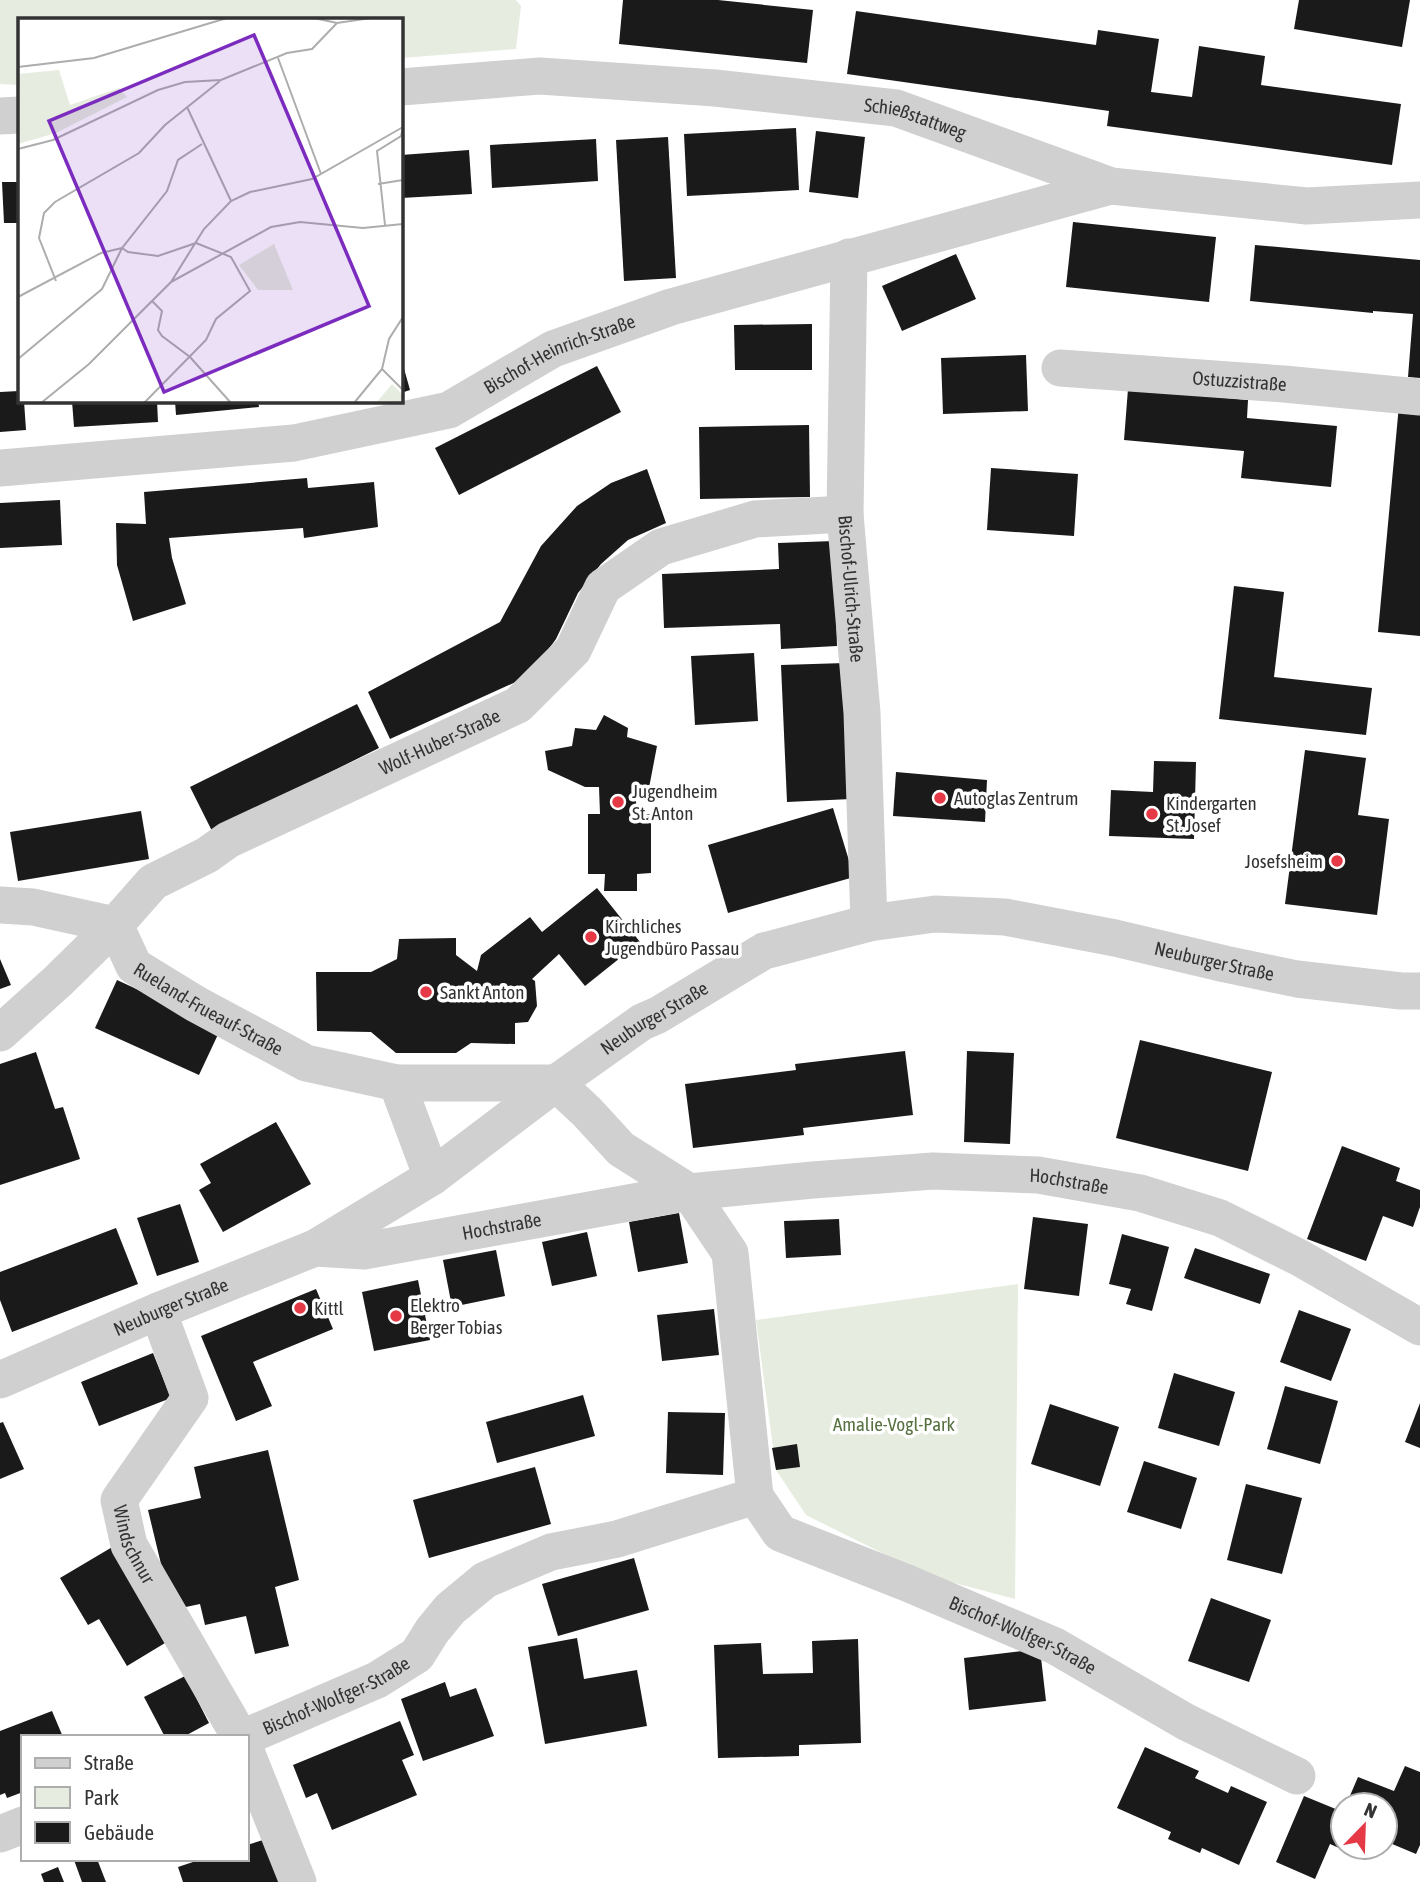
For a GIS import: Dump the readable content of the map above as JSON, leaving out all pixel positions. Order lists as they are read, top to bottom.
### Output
{
  "streets": {
    "street": [
      "Schießstattweg",
      "Bischof-Heinrich-Straße",
      "Ostuzzistraße",
      "Bischof-Ulrich-Straße",
      "Wolf-Huber-Straße",
      "Neuburger Straße",
      "Rueland-Frueauf-Straße",
      "Hochstraße",
      "Windschnur",
      "Bischof-Wolfger-Straße"
    ]
  },
  "crossings": [
    ["Schießstattweg", "Bischof-Heinrich-Straße"],
    ["Bischof-Heinrich-Straße", "Bischof-Ulrich-Straße"],
    ["Bischof-Ulrich-Straße", "Wolf-Huber-Straße"],
    ["Bischof-Ulrich-Straße", "Neuburger Straße"],
    ["Wolf-Huber-Straße", "Rueland-Frueauf-Straße"],
    ["Neuburger Straße", "Rueland-Frueauf-Straße"],
    ["Neuburger Straße", "Hochstraße"],
    ["Neuburger Straße", "Windschnur"],
    ["Hochstraße", "Bischof-Wolfger-Straße"]
  ],
  "parks": ["Amalie-Vogl-Park"],
  "places": [
    "Autoglas Zentrum",
    "Jugendheim St. Anton",
    "Kindergarten St. Josef",
    "Josefsheim",
    "Kirchliches Jugendbüro Passau",
    "Sankt Anton",
    "Kittl",
    "Elektro Berger Tobias"
  ],
  "legend": ["Straße", "Park", "Gebäude"],
  "north": "top right"
}
